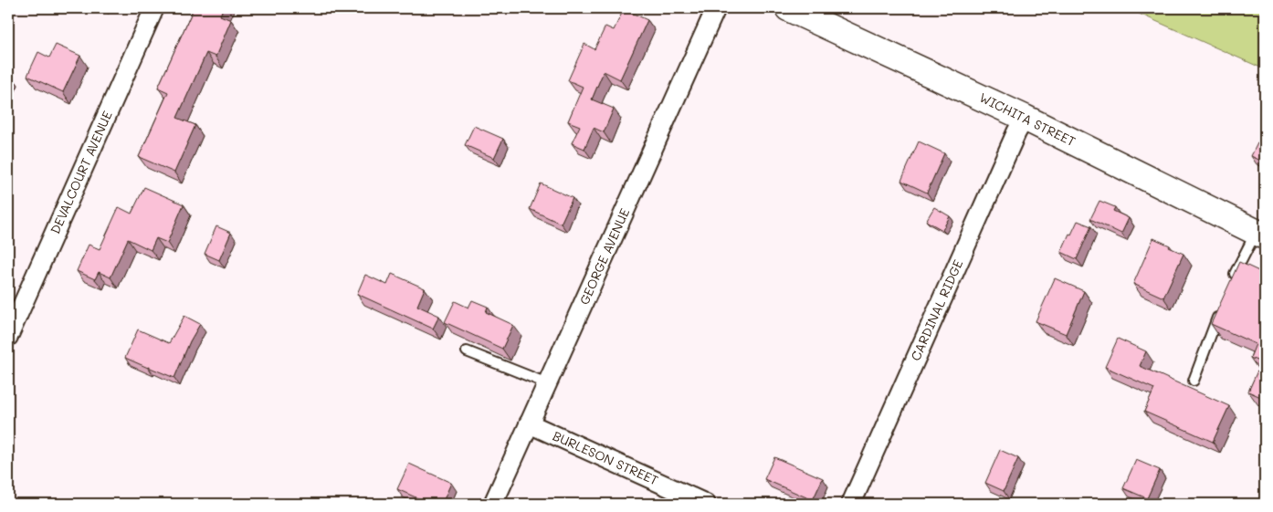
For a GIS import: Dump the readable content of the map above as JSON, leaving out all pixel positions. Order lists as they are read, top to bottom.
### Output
{
  "streets": {
    "main road": ["WICHITA STREET"],
    "street": [
      "DEVALCOURT AVENUE",
      "GEORGE AVENUE",
      "CARDINAL RIDGE",
      "BURLESON STREET"
    ]
  },
  "crossings": [
    ["WICHITA STREET", "CARDINAL RIDGE"],
    ["GEORGE AVENUE", "BURLESON STREET"]
  ]
}
